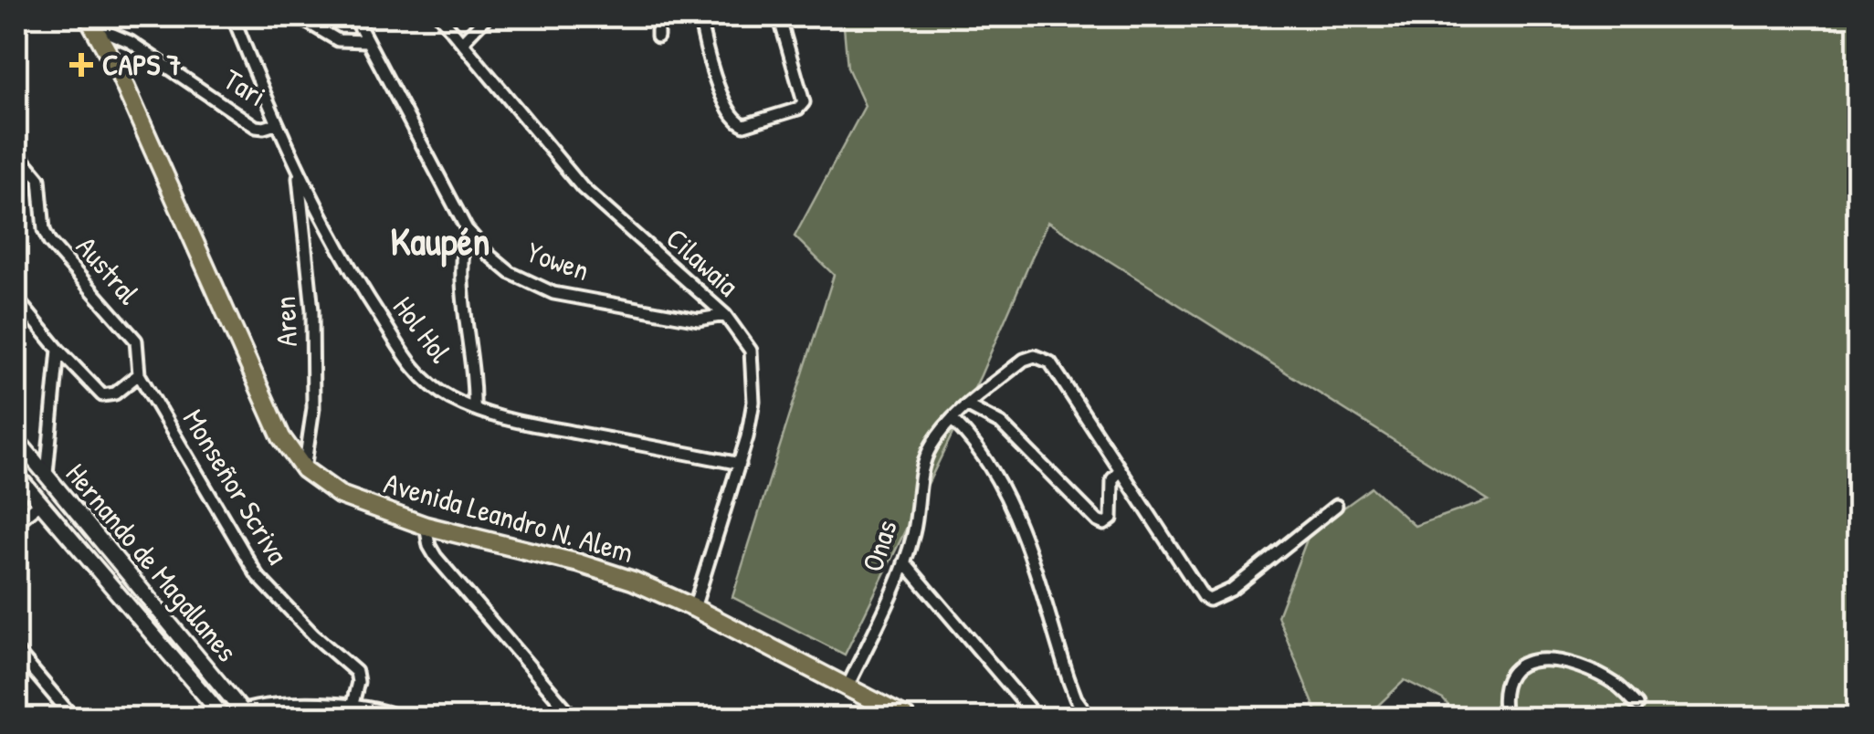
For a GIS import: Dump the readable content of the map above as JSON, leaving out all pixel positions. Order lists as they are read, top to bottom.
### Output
{
  "streets": {
    "highway": ["Avenida Leandro N. Alem"],
    "main road": ["Hernando de Magallanes"],
    "street": [
      "Tari",
      "Yowen",
      "Cilawaia",
      "Austral",
      "Aren",
      "Hol Hol",
      "Monseñor Scriva",
      "Onas"
    ]
  },
  "crossings": [
    ["Tari", "Hol Hol"],
    ["Tari", "Avenida Leandro N. Alem"],
    ["Yowen", "Cilawaia"],
    ["Cilawaia", "Hol Hol"],
    ["Cilawaia", "Avenida Leandro N. Alem"],
    ["Austral", "Monseñor Scriva"],
    ["Aren", "Hol Hol"],
    ["Aren", "Avenida Leandro N. Alem"],
    ["Avenida Leandro N. Alem", "Onas"]
  ],
  "districts": ["Kaupén"],
  "places": {
    "health": ["CAPS 7"]
  }
}
